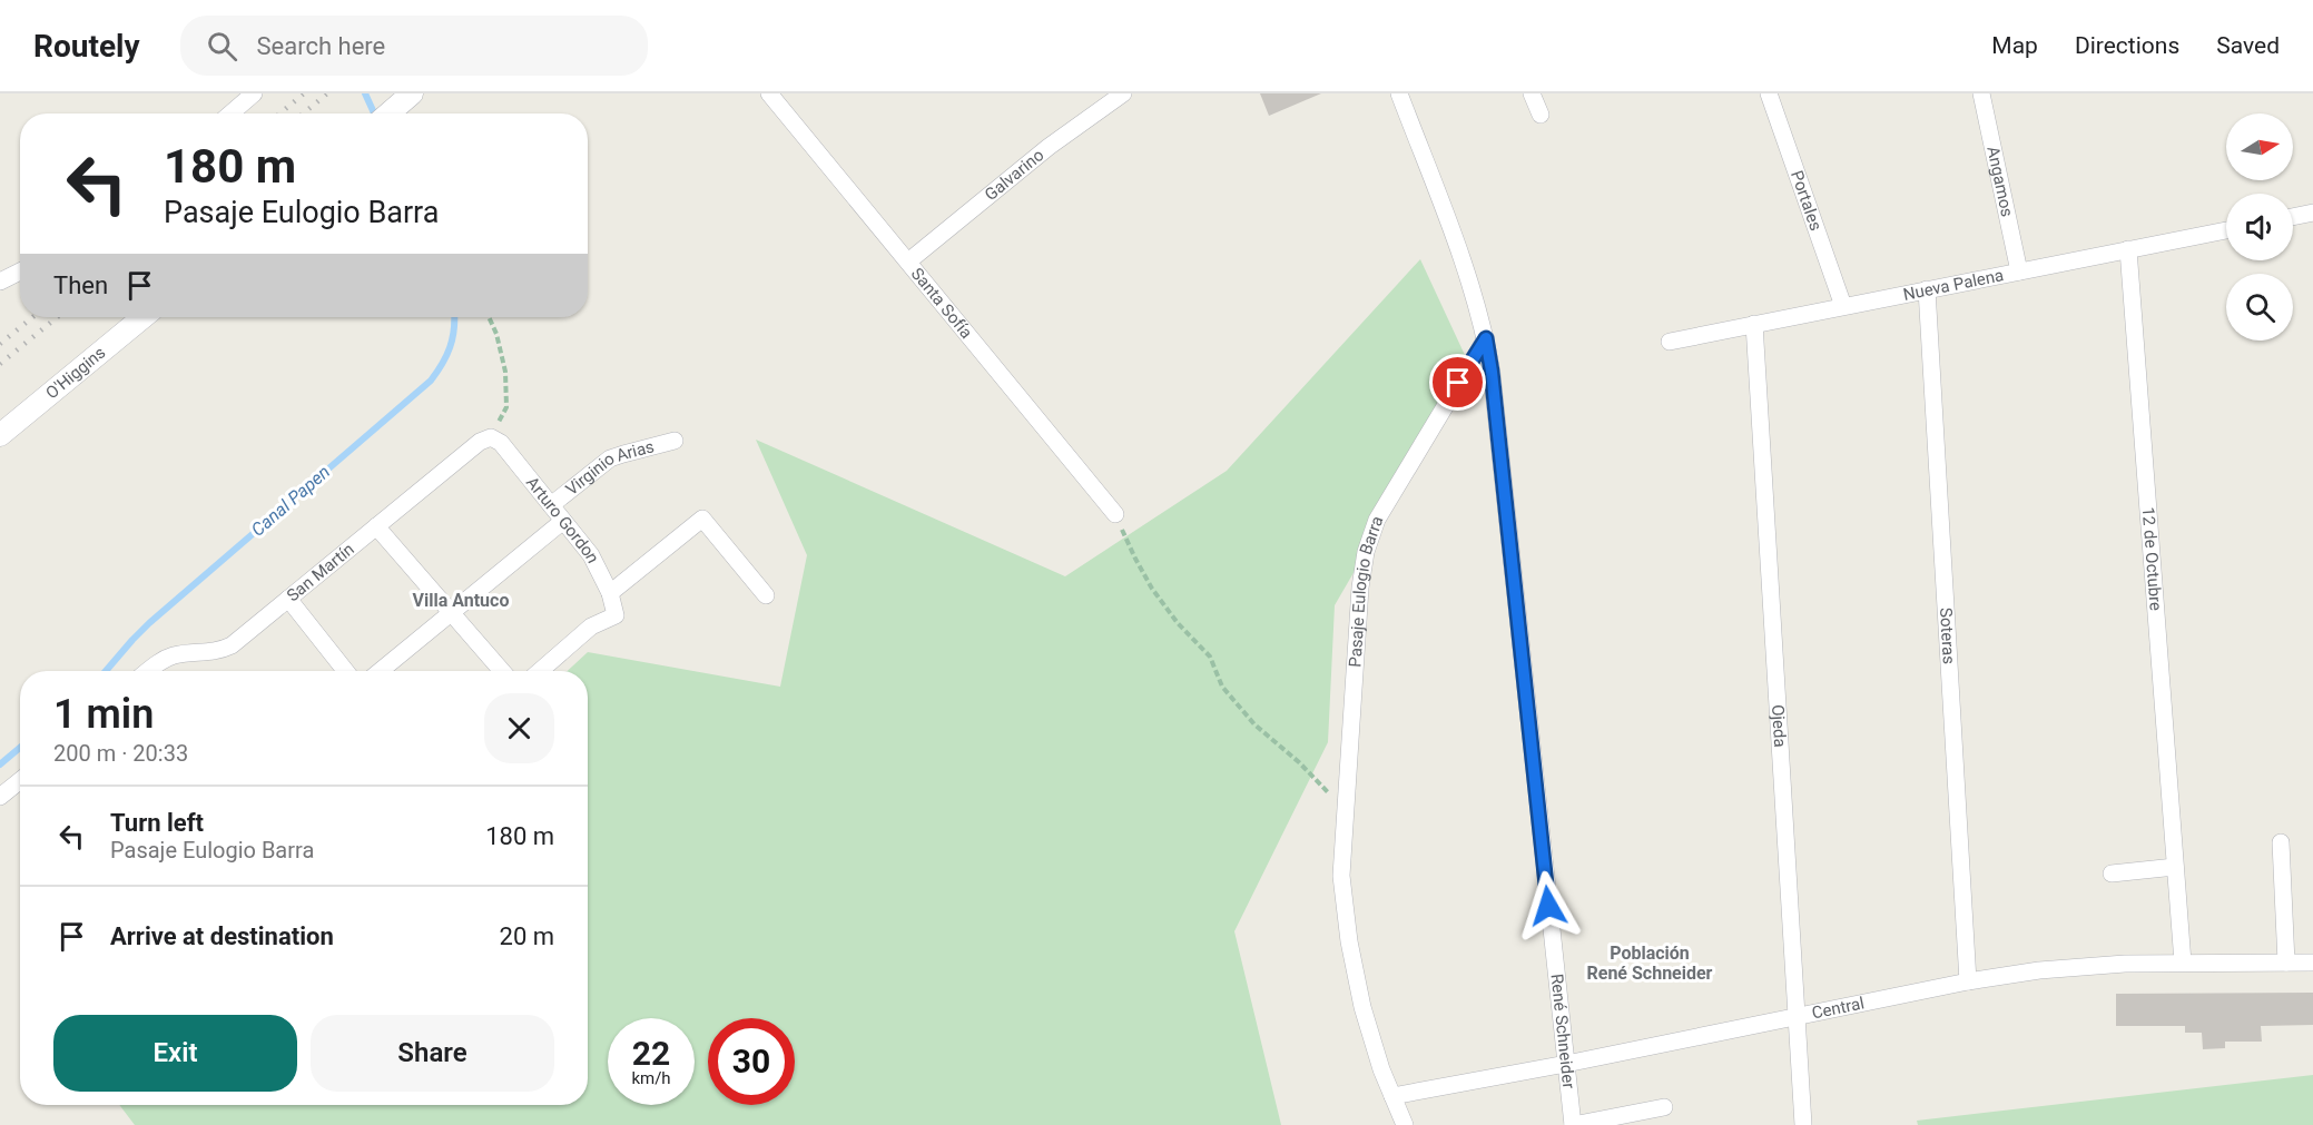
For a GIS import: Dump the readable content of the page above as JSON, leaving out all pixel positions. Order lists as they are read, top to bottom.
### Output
{
  "streets": {
    "street": [
      "Galvarino",
      "Angamos",
      "Portales",
      "Nueva Palena",
      "Santa Sofía",
      "O'Higgins",
      "Virginio Arias",
      "Arturo Gordon",
      "12 de Octubre",
      "San Martín",
      "Pasaje Eulogio Barra",
      "Soteras",
      "Ojeda",
      "Central",
      "René Schneider"
    ]
  },
  "crossings": [
    ["Galvarino", "Santa Sofía"],
    ["Angamos", "Nueva Palena"],
    ["Portales", "Nueva Palena"],
    ["Nueva Palena", "12 de Octubre"],
    ["Nueva Palena", "Soteras"],
    ["Nueva Palena", "Ojeda"],
    ["Virginio Arias", "Arturo Gordon"],
    ["Arturo Gordon", "San Martín"],
    ["12 de Octubre", "Central"],
    ["Pasaje Eulogio Barra", "Central"],
    ["Pasaje Eulogio Barra", "René Schneider"],
    ["Soteras", "Central"],
    ["Ojeda", "Central"],
    ["Central", "René Schneider"]
  ],
  "districts": ["Villa Antuco", "Población René Schneider"],
  "water": ["Canal Papen"],
  "north": "right",
  "page": {
    "header": "Routely",
    "search": "Search here",
    "nav": ["Map", "Directions", "Saved"],
    "turn": ["180 m", "Pasaje Eulogio Barra"],
    "then": "Then",
    "heading": ["1 min", "200 m · 20:33"],
    "list": [
      {
        "name": "Turn left",
        "note": "Pasaje Eulogio Barra",
        "value": "180 m"
      },
      {
        "name": "Arrive at destination",
        "value": "20 m"
      }
    ],
    "buttons": ["Exit", "Share"],
    "speed": "22 km/h",
    "limit": "30"
  }
}
